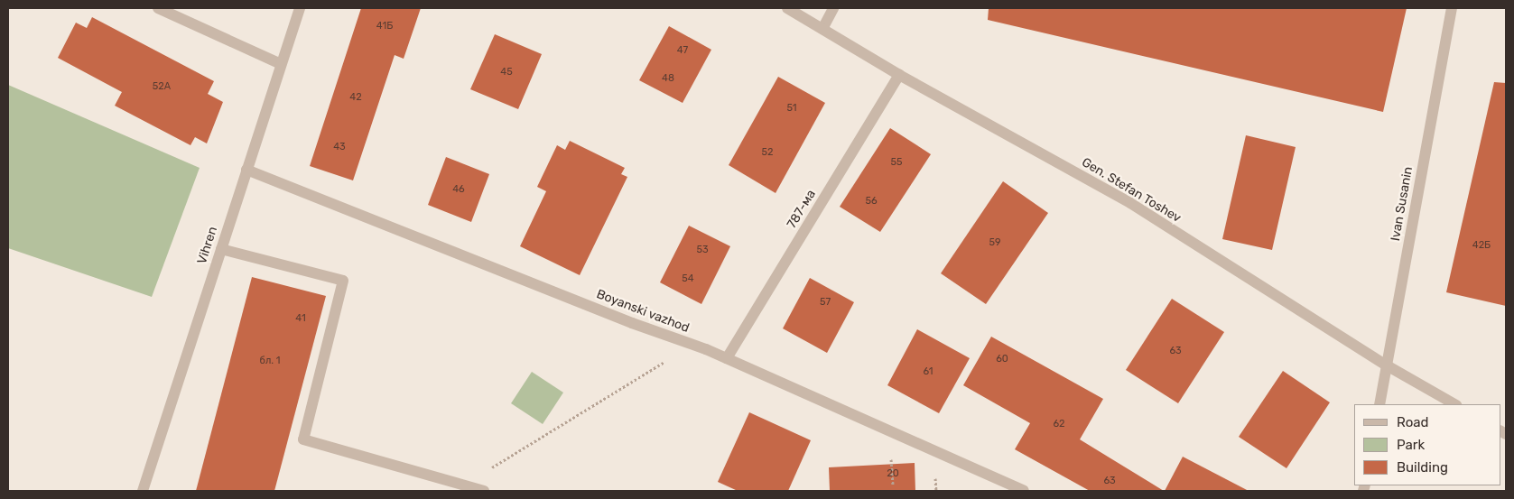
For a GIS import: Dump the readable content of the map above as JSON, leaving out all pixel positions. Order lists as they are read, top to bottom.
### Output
{
  "streets": {
    "street": [
      "Gen. Stefan Toshev",
      "Ivan Susanin",
      "787-ма",
      "Vihren",
      "Boyanski vazhod"
    ]
  },
  "crossings": [
    ["Gen. Stefan Toshev", "Ivan Susanin"],
    ["Gen. Stefan Toshev", "787-ма"],
    ["787-ма", "Boyanski vazhod"],
    ["Vihren", "Boyanski vazhod"]
  ],
  "house_numbers": [
    "41Б",
    "47",
    "45",
    "48",
    "52А",
    "42",
    "51",
    "43",
    "52",
    "55",
    "46",
    "56",
    "59",
    "42Б",
    "53",
    "54",
    "57",
    "41",
    "63",
    "60",
    "бл. 1",
    "61",
    "62",
    "20",
    "63"
  ],
  "legend": ["Road", "Park", "Building"]
}
